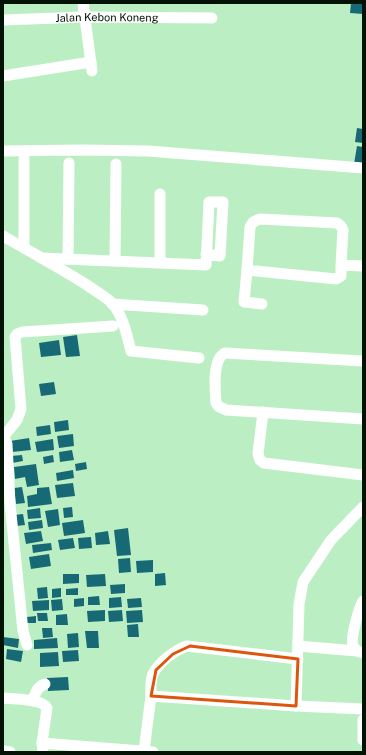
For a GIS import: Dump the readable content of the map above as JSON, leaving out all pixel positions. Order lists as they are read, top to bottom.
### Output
{
  "streets": {
    "street": ["Jalan Kebon Koneng"]
  }
}
